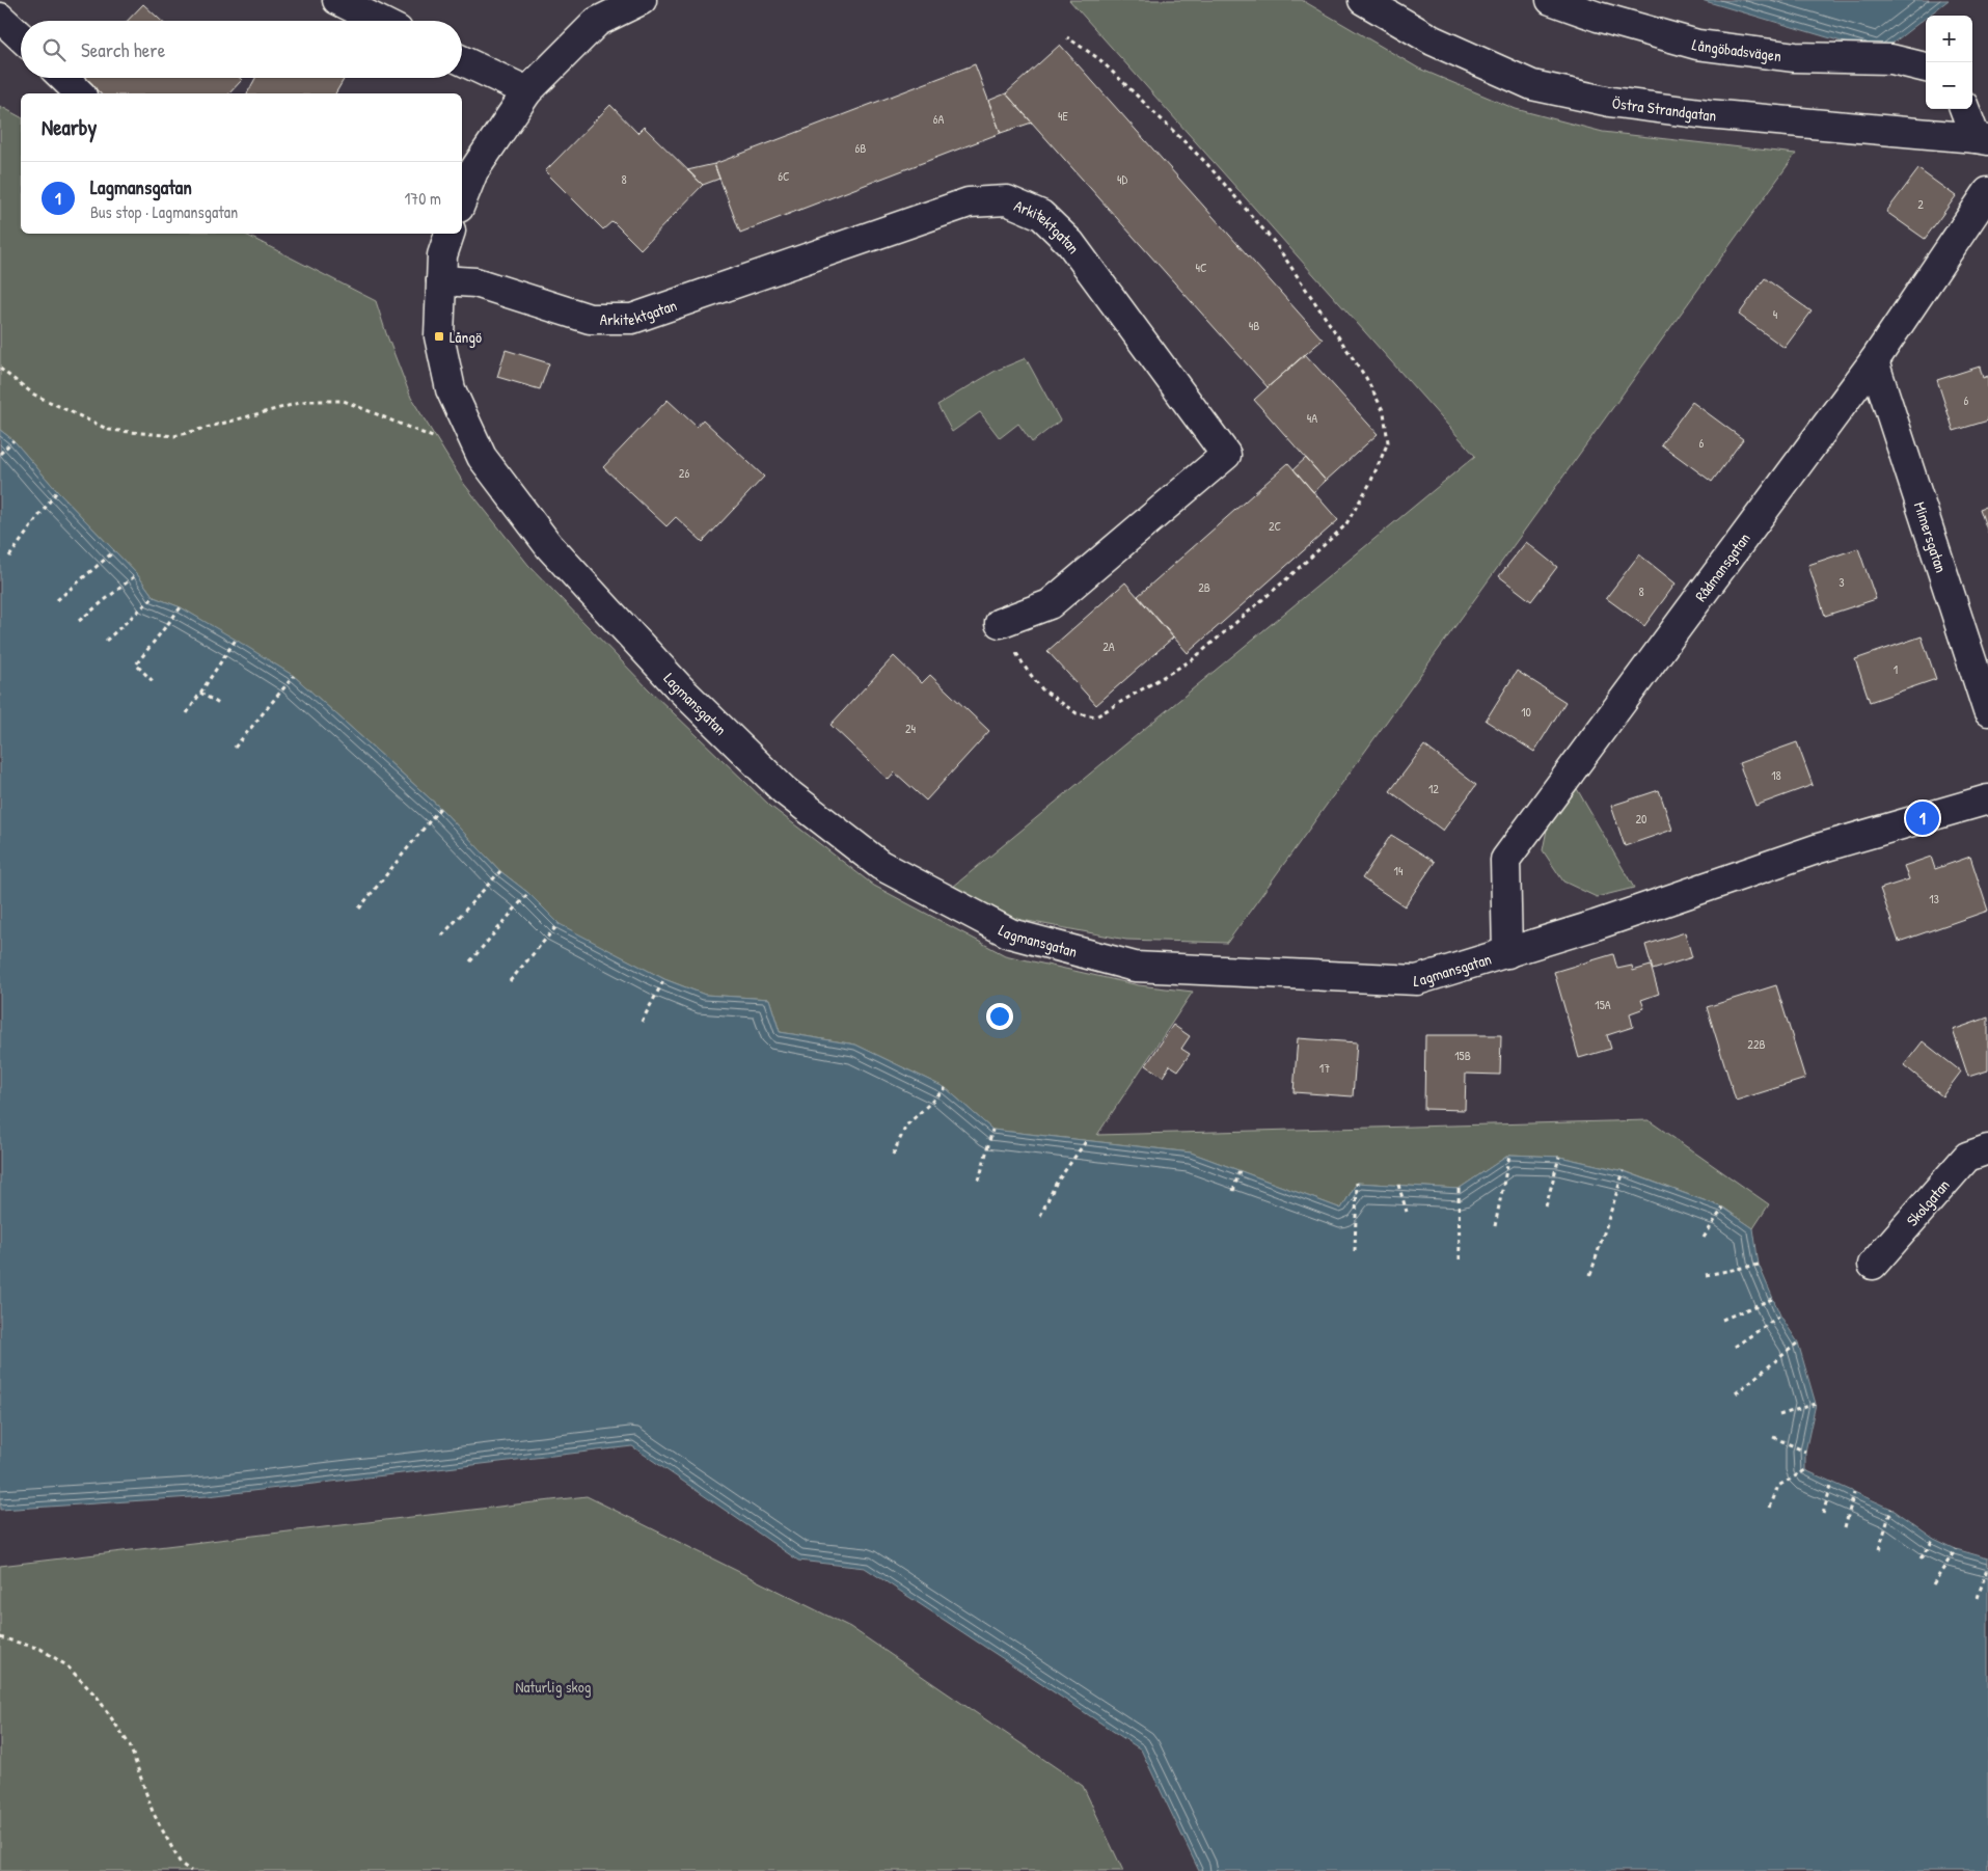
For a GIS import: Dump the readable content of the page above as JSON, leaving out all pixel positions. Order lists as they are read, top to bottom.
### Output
{
  "streets": {
    "street": [
      "Långöbadsvägen",
      "Östra Strandgatan",
      "Arkitektgatan",
      "Mimersgatan",
      "Rådmansgatan",
      "Lagmansgatan",
      "Skolgatan"
    ]
  },
  "crossings": [
    ["Arkitektgatan", "Lagmansgatan"],
    ["Mimersgatan", "Rådmansgatan"],
    ["Rådmansgatan", "Lagmansgatan"]
  ],
  "parks": ["Naturlig skog"],
  "places": {
    "transit": ["Långö"]
  },
  "house_numbers": [
    "4E",
    "6A",
    "6B",
    "6C",
    "8",
    "4D",
    "2",
    "4C",
    "4",
    "4B",
    "6",
    "4A",
    "6",
    "26",
    "2C",
    "3",
    "2B",
    "8",
    "2A",
    "1",
    "10",
    "24",
    "18",
    "12",
    "20",
    "14",
    "13",
    "15A",
    "22B",
    "15B",
    "17"
  ],
  "page": {
    "map_buttons": ["+", "−"],
    "search": "Search here",
    "heading": "Nearby",
    "list": [
      {
        "mark": "1",
        "name": "Lagmansgatan",
        "note": "Bus stop · Lagmansgatan",
        "value": "170 m"
      }
    ],
    "pins": "1"
  }
}
